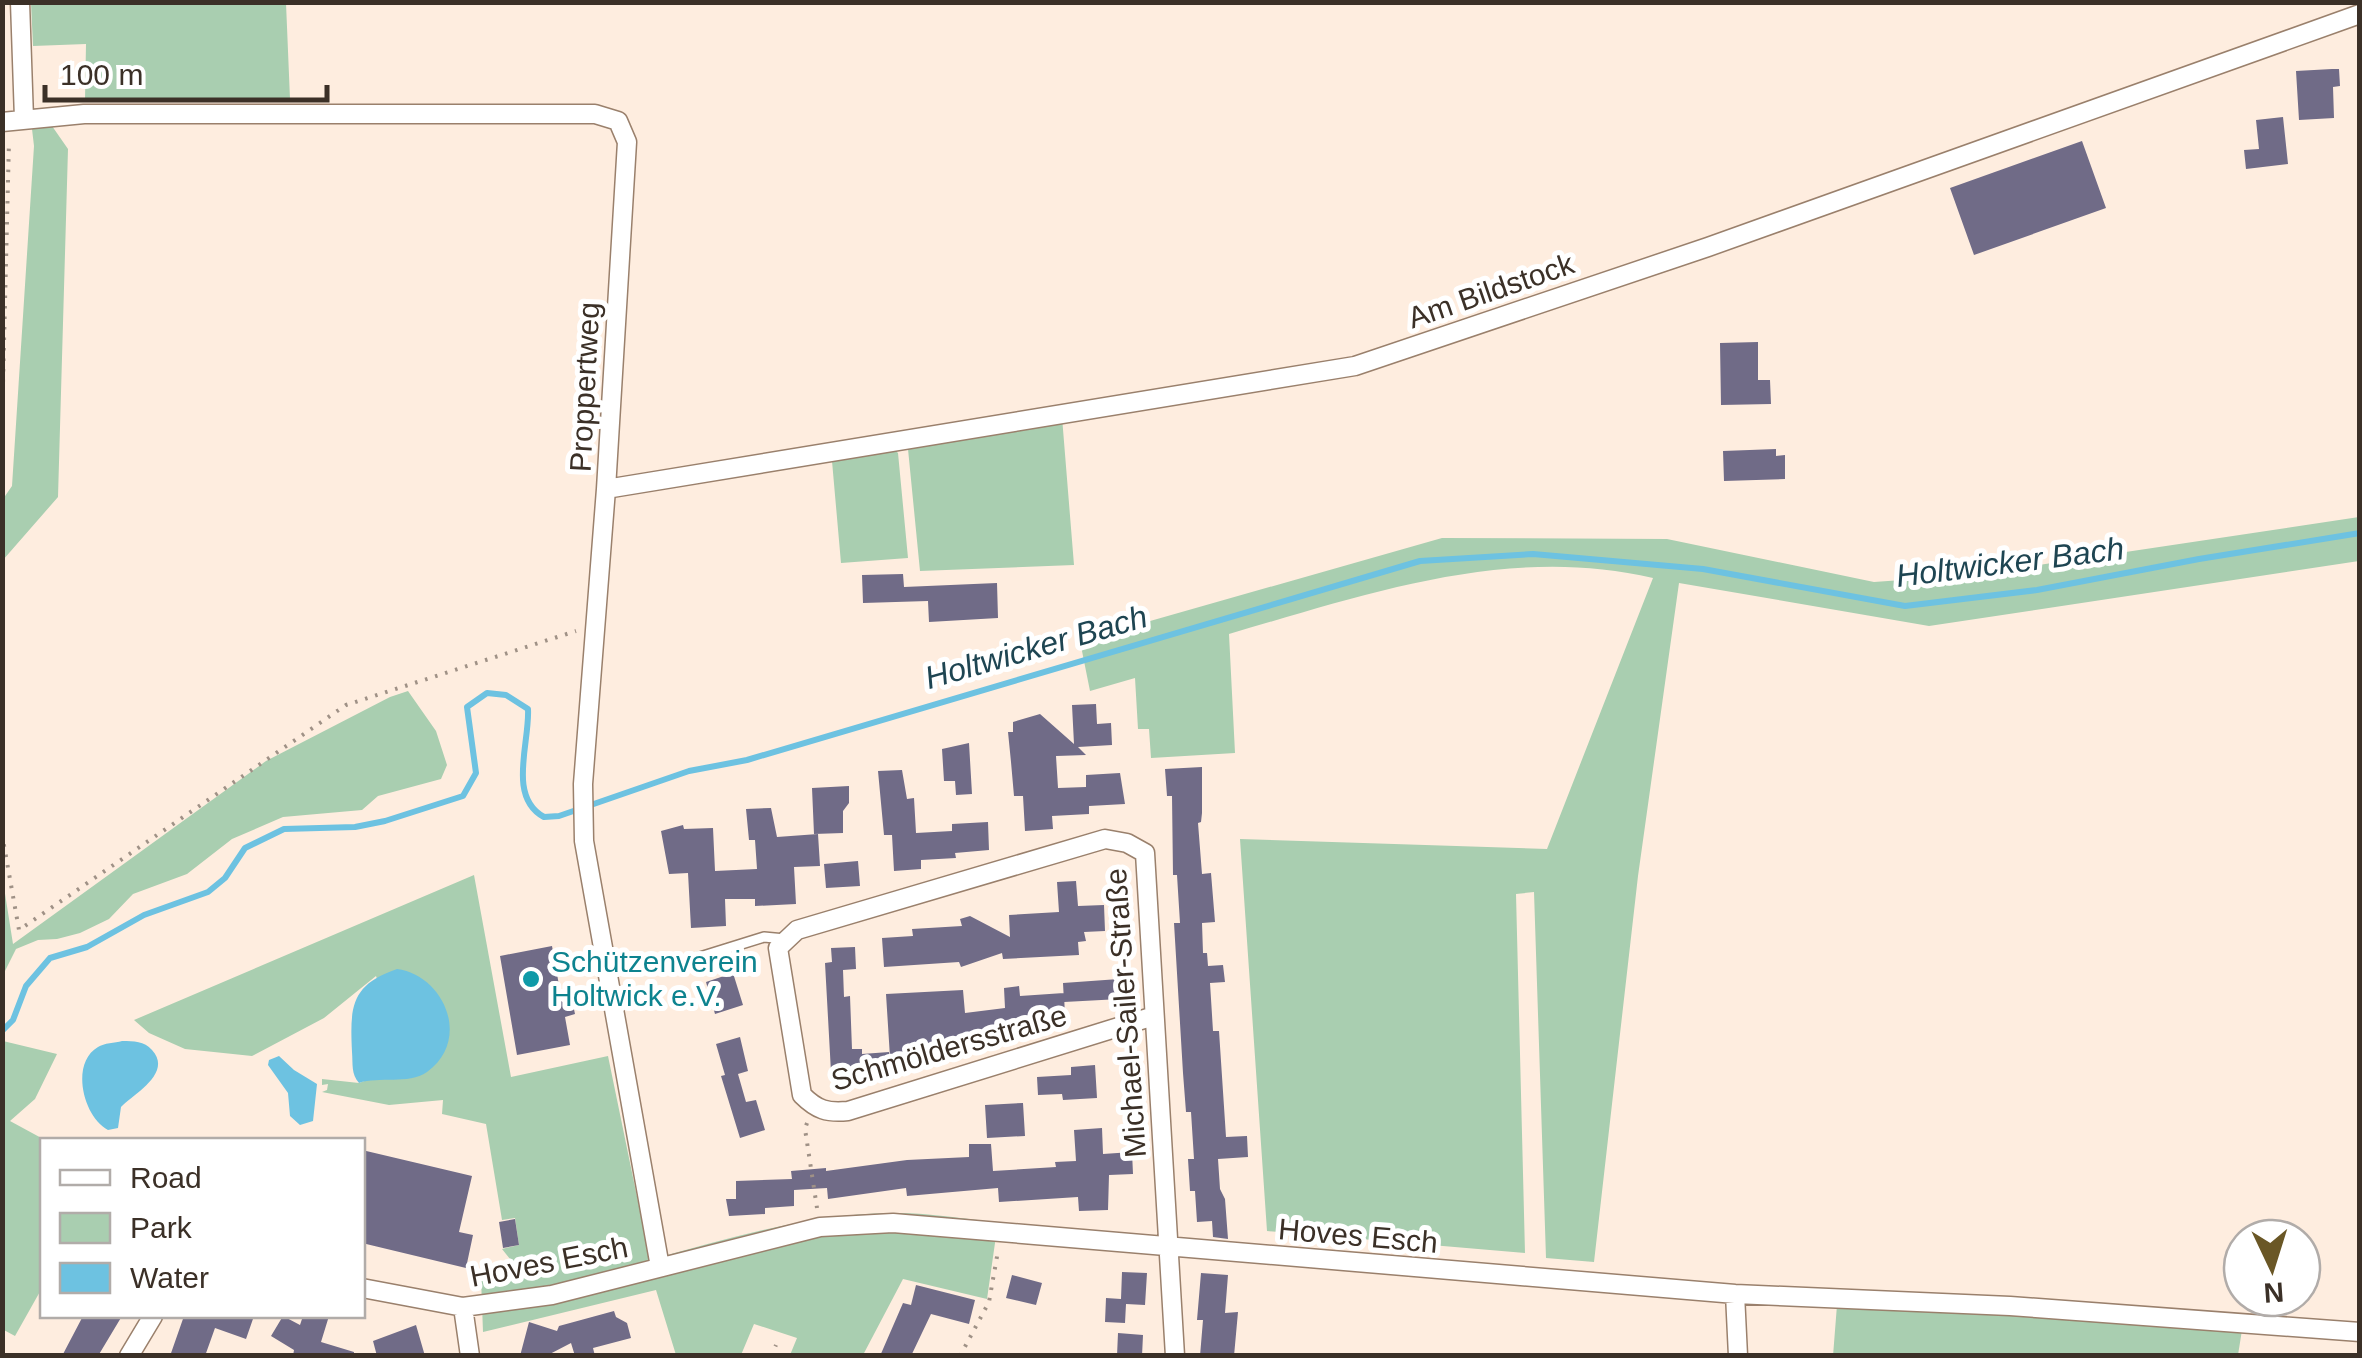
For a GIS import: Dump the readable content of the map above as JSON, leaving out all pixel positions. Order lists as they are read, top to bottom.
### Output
{
  "streets": {
    "street": [
      "Am Bildstock",
      "Proppertweg",
      "Michael-Sailer-Straße",
      "Schmöldersstraße",
      "Hoves Esch"
    ]
  },
  "crossings": [
    ["Am Bildstock", "Proppertweg"],
    ["Proppertweg", "Hoves Esch"],
    ["Michael-Sailer-Straße", "Schmöldersstraße"],
    ["Michael-Sailer-Straße", "Hoves Esch"]
  ],
  "water": ["Holtwicker Bach"],
  "places": ["Schützenverein Holtwick e.V."],
  "legend": ["Road", "Park", "Water"],
  "scale_bar": "100 m",
  "north": "bottom"
}
